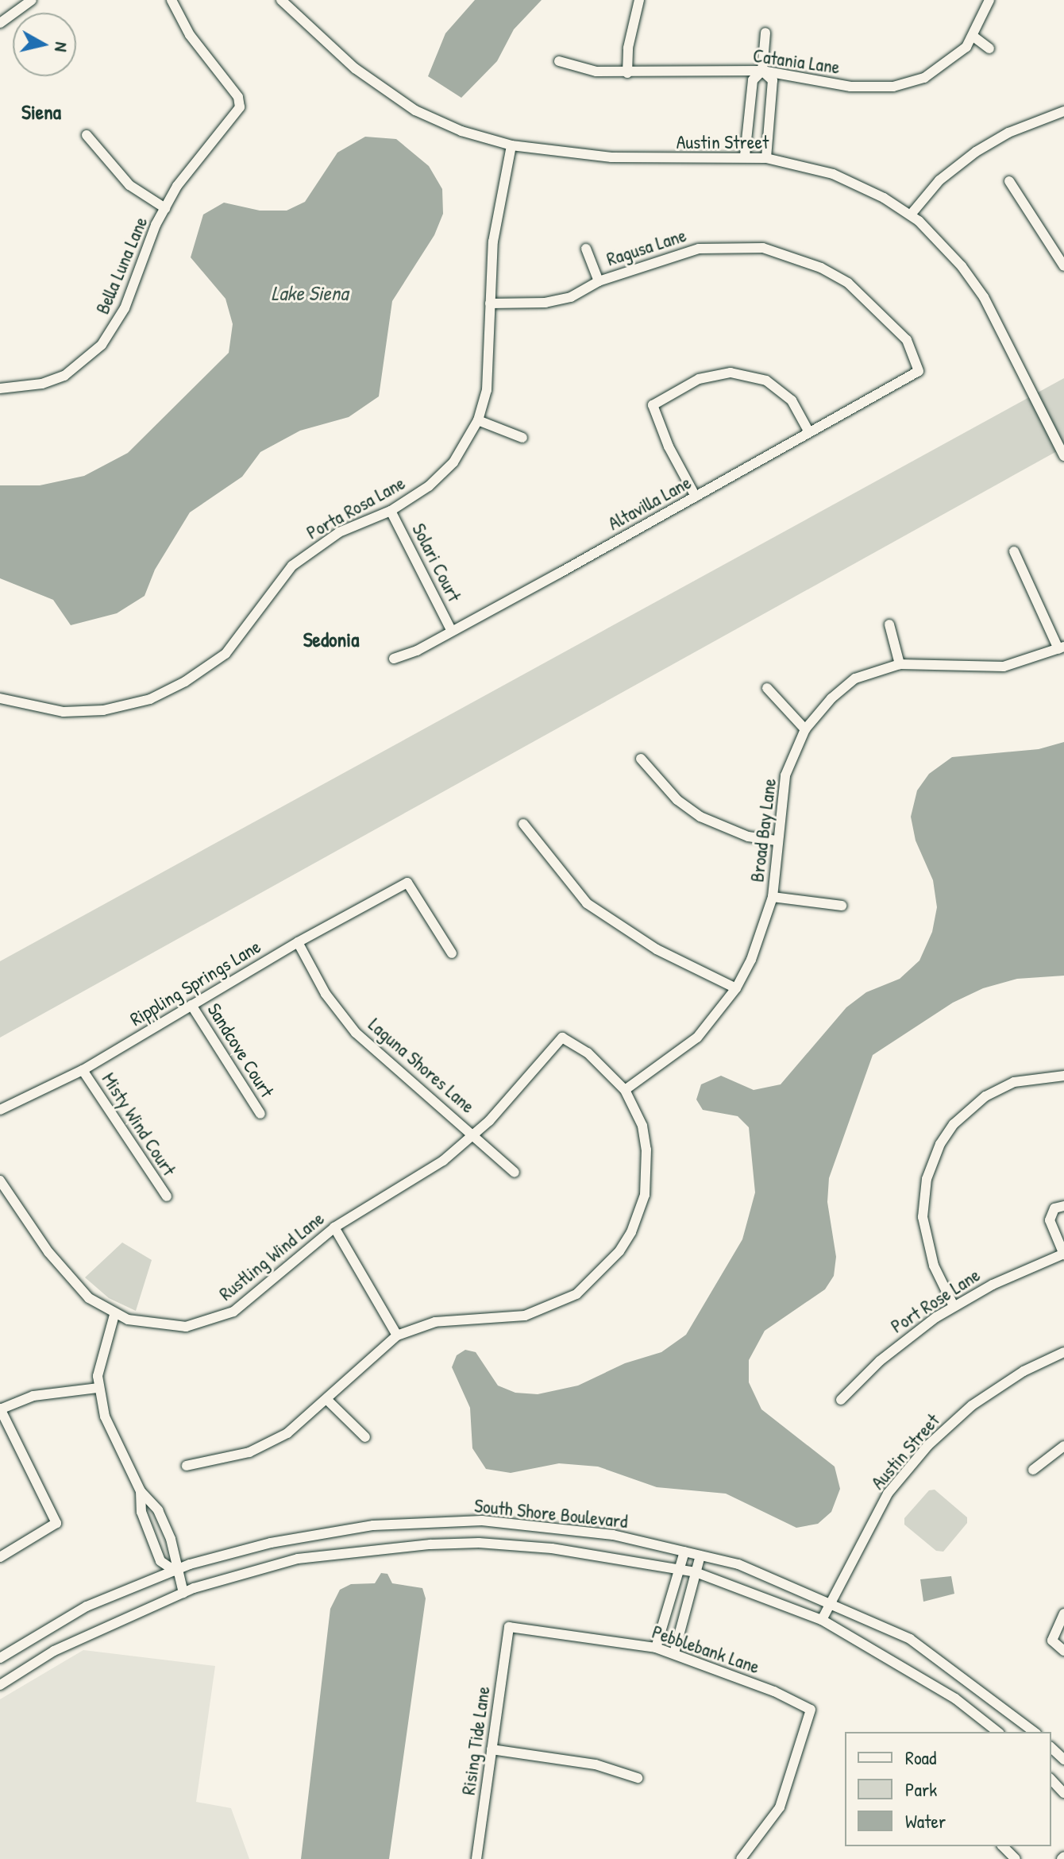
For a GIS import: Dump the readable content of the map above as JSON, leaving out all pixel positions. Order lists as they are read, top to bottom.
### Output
{
  "streets": {
    "street": [
      "Catania Lane",
      "Austin Street",
      "Ragusa Lane",
      "Bella Luna Lane",
      "Altavilla Lane",
      "Porta Rosa Lane",
      "Solari Court",
      "Broad Bay Lane",
      "Rippling Springs Lane",
      "Sandcove Court",
      "Laguna Shores Lane",
      "Misty Wind Court",
      "Rustling Wind Lane",
      "Port Rose Lane",
      "South Shore Boulevard",
      "Pebblebank Lane",
      "Rising Tide Lane"
    ]
  },
  "crossings": [
    ["Austin Street", "Porta Rosa Lane"],
    ["Austin Street", "South Shore Boulevard"],
    ["Ragusa Lane", "Altavilla Lane"],
    ["Ragusa Lane", "Porta Rosa Lane"],
    ["Altavilla Lane", "Solari Court"],
    ["Porta Rosa Lane", "Solari Court"],
    ["Broad Bay Lane", "Rustling Wind Lane"],
    ["Rippling Springs Lane", "Sandcove Court"],
    ["Rippling Springs Lane", "Laguna Shores Lane"],
    ["Rippling Springs Lane", "Misty Wind Court"],
    ["Laguna Shores Lane", "Rustling Wind Lane"],
    ["Pebblebank Lane", "Rising Tide Lane"]
  ],
  "districts": ["Siena", "Sedonia"],
  "water": ["Lake Siena"],
  "legend": ["Road", "Park", "Water"],
  "north": "right"
}
